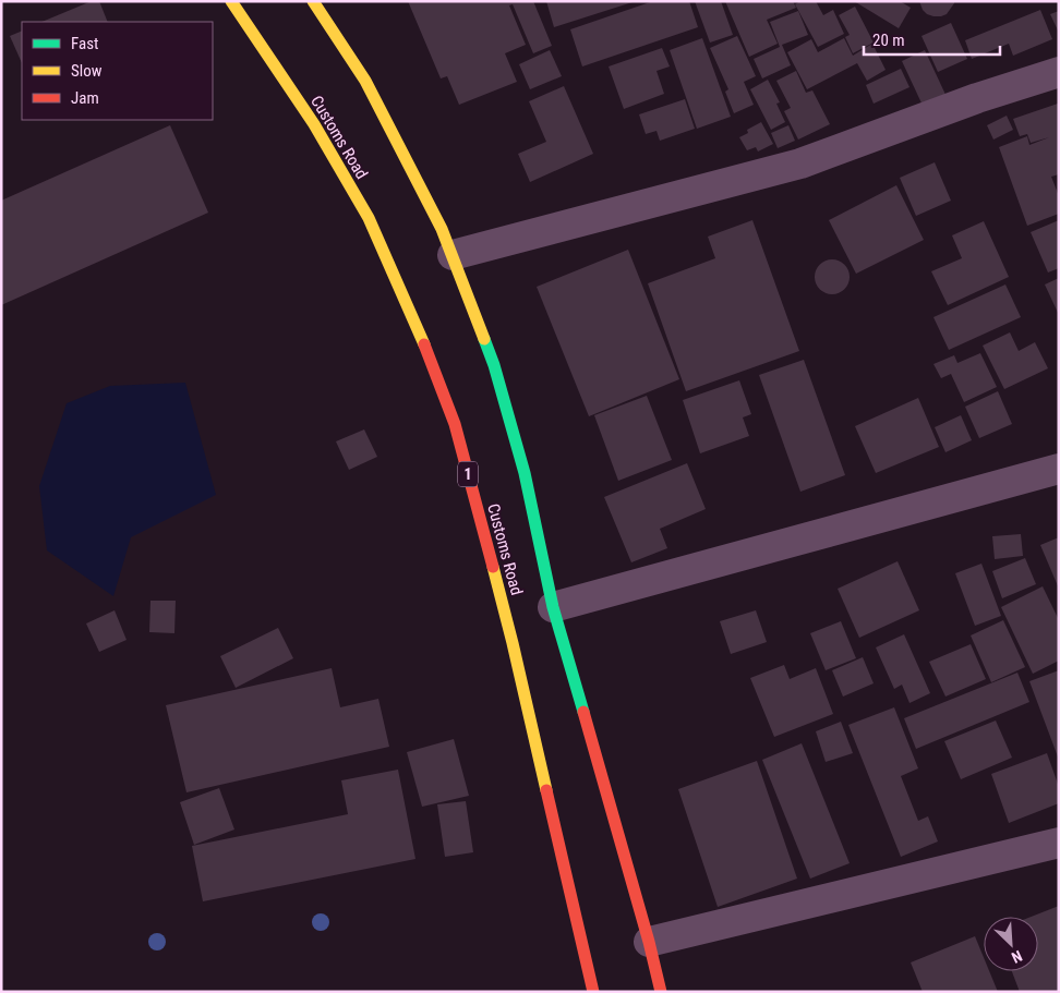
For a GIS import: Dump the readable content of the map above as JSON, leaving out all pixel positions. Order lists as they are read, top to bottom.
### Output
{
  "streets": {
    "main road": ["Customs Road", "1"]
  },
  "legend": ["Fast", "Slow", "Jam"],
  "scale_bar": "20 m",
  "north": "bottom right"
}
